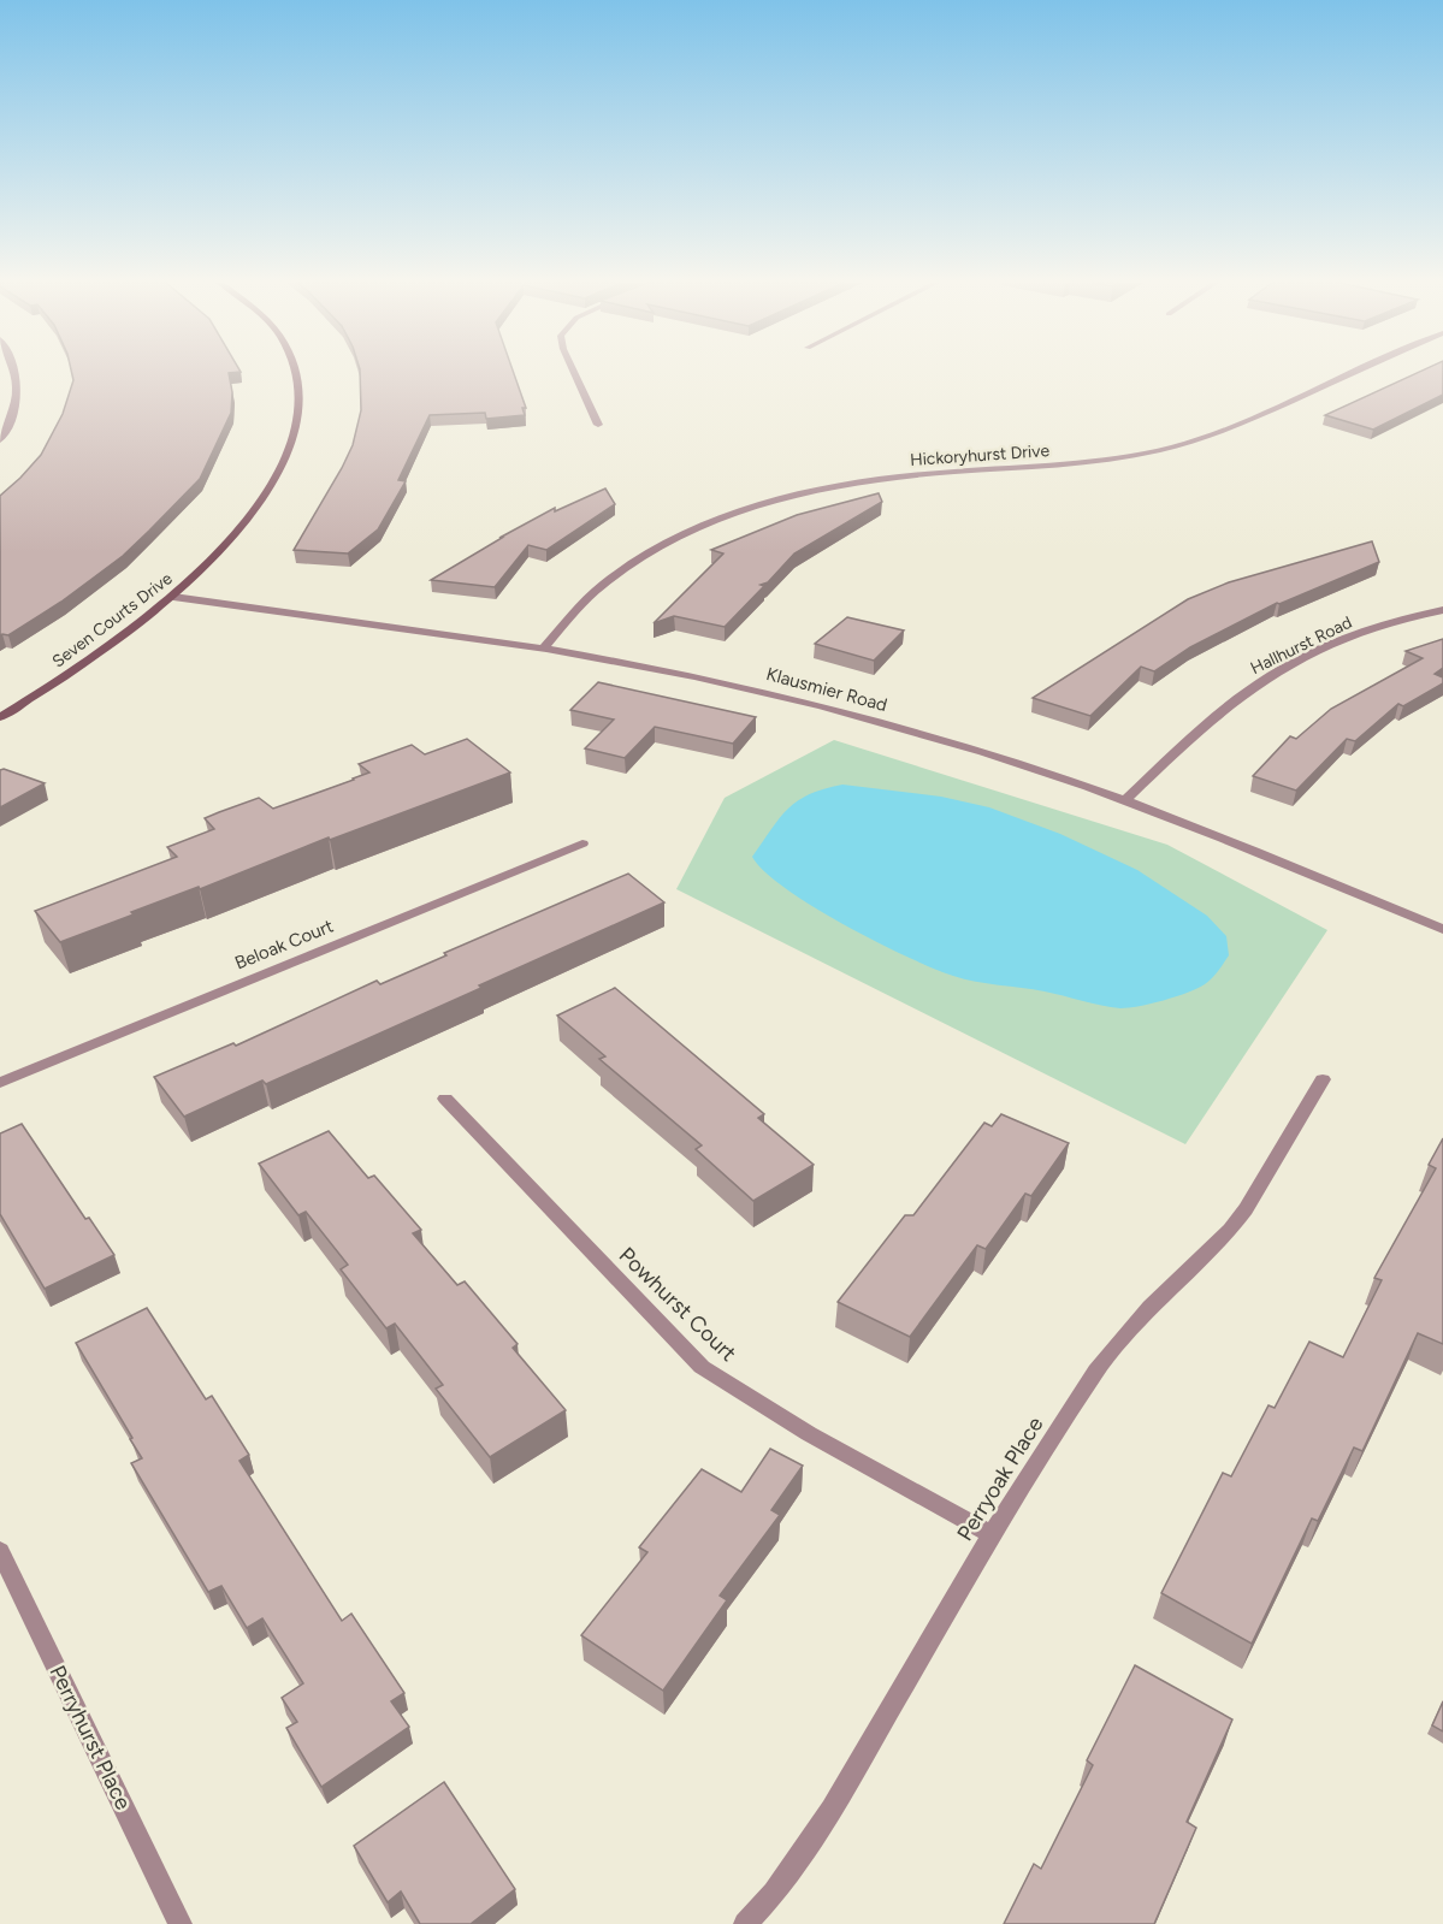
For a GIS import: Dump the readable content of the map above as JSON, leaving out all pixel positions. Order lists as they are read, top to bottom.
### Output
{
  "streets": {
    "street": [
      "Hickoryhurst Drive",
      "Seven Courts Drive",
      "Hallhurst Road",
      "Klausmier Road",
      "Beloak Court",
      "Powhurst Court",
      "Perryoak Place",
      "Perryhurst Place"
    ]
  },
  "crossings": [
    ["Hickoryhurst Drive", "Klausmier Road"],
    ["Seven Courts Drive", "Klausmier Road"],
    ["Hallhurst Road", "Klausmier Road"],
    ["Powhurst Court", "Perryoak Place"]
  ]
}
